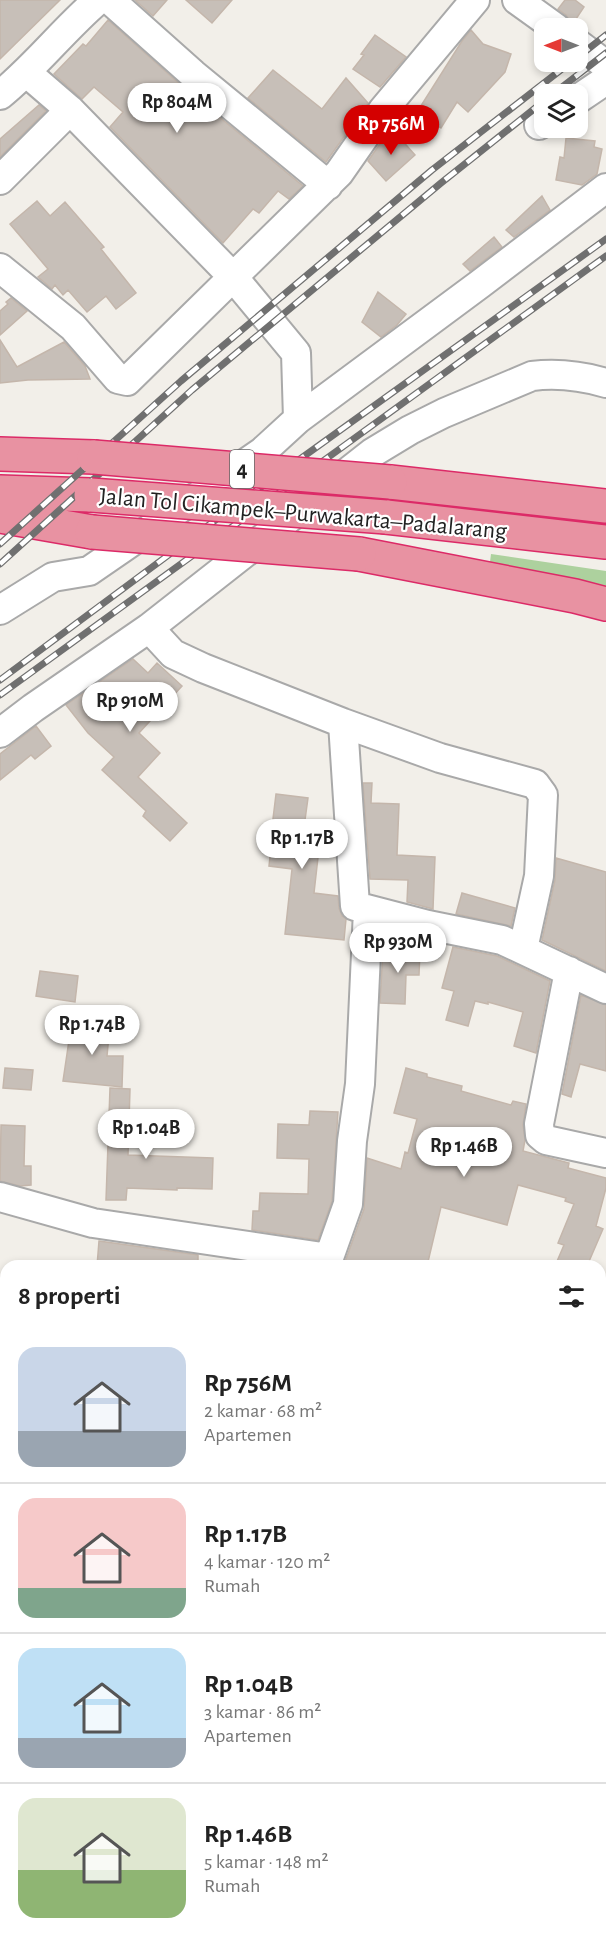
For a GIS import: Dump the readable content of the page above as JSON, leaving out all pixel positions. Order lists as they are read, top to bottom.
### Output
{
  "streets": {
    "highway": ["4", "Jalan Tol Cikampek–Purwakarta–Padalarang"]
  },
  "north": "left",
  "page": {
    "price": [
      "Rp 804M",
      "Rp 756M",
      "Rp 910M",
      "Rp 1.17B",
      "Rp 930M",
      "Rp 1.74B",
      "Rp 1.04B",
      "Rp 1.46B"
    ],
    "heading": "8 properti",
    "list": [
      {
        "name": "Rp 756M",
        "note": "2 kamar · 68 m² · Apartemen"
      },
      {
        "name": "Rp 1.17B",
        "note": "4 kamar · 120 m² · Rumah"
      },
      {
        "name": "Rp 1.04B",
        "note": "3 kamar · 86 m² · Apartemen"
      },
      {
        "name": "Rp 1.46B",
        "note": "5 kamar · 148 m² · Rumah"
      }
    ]
  }
}
